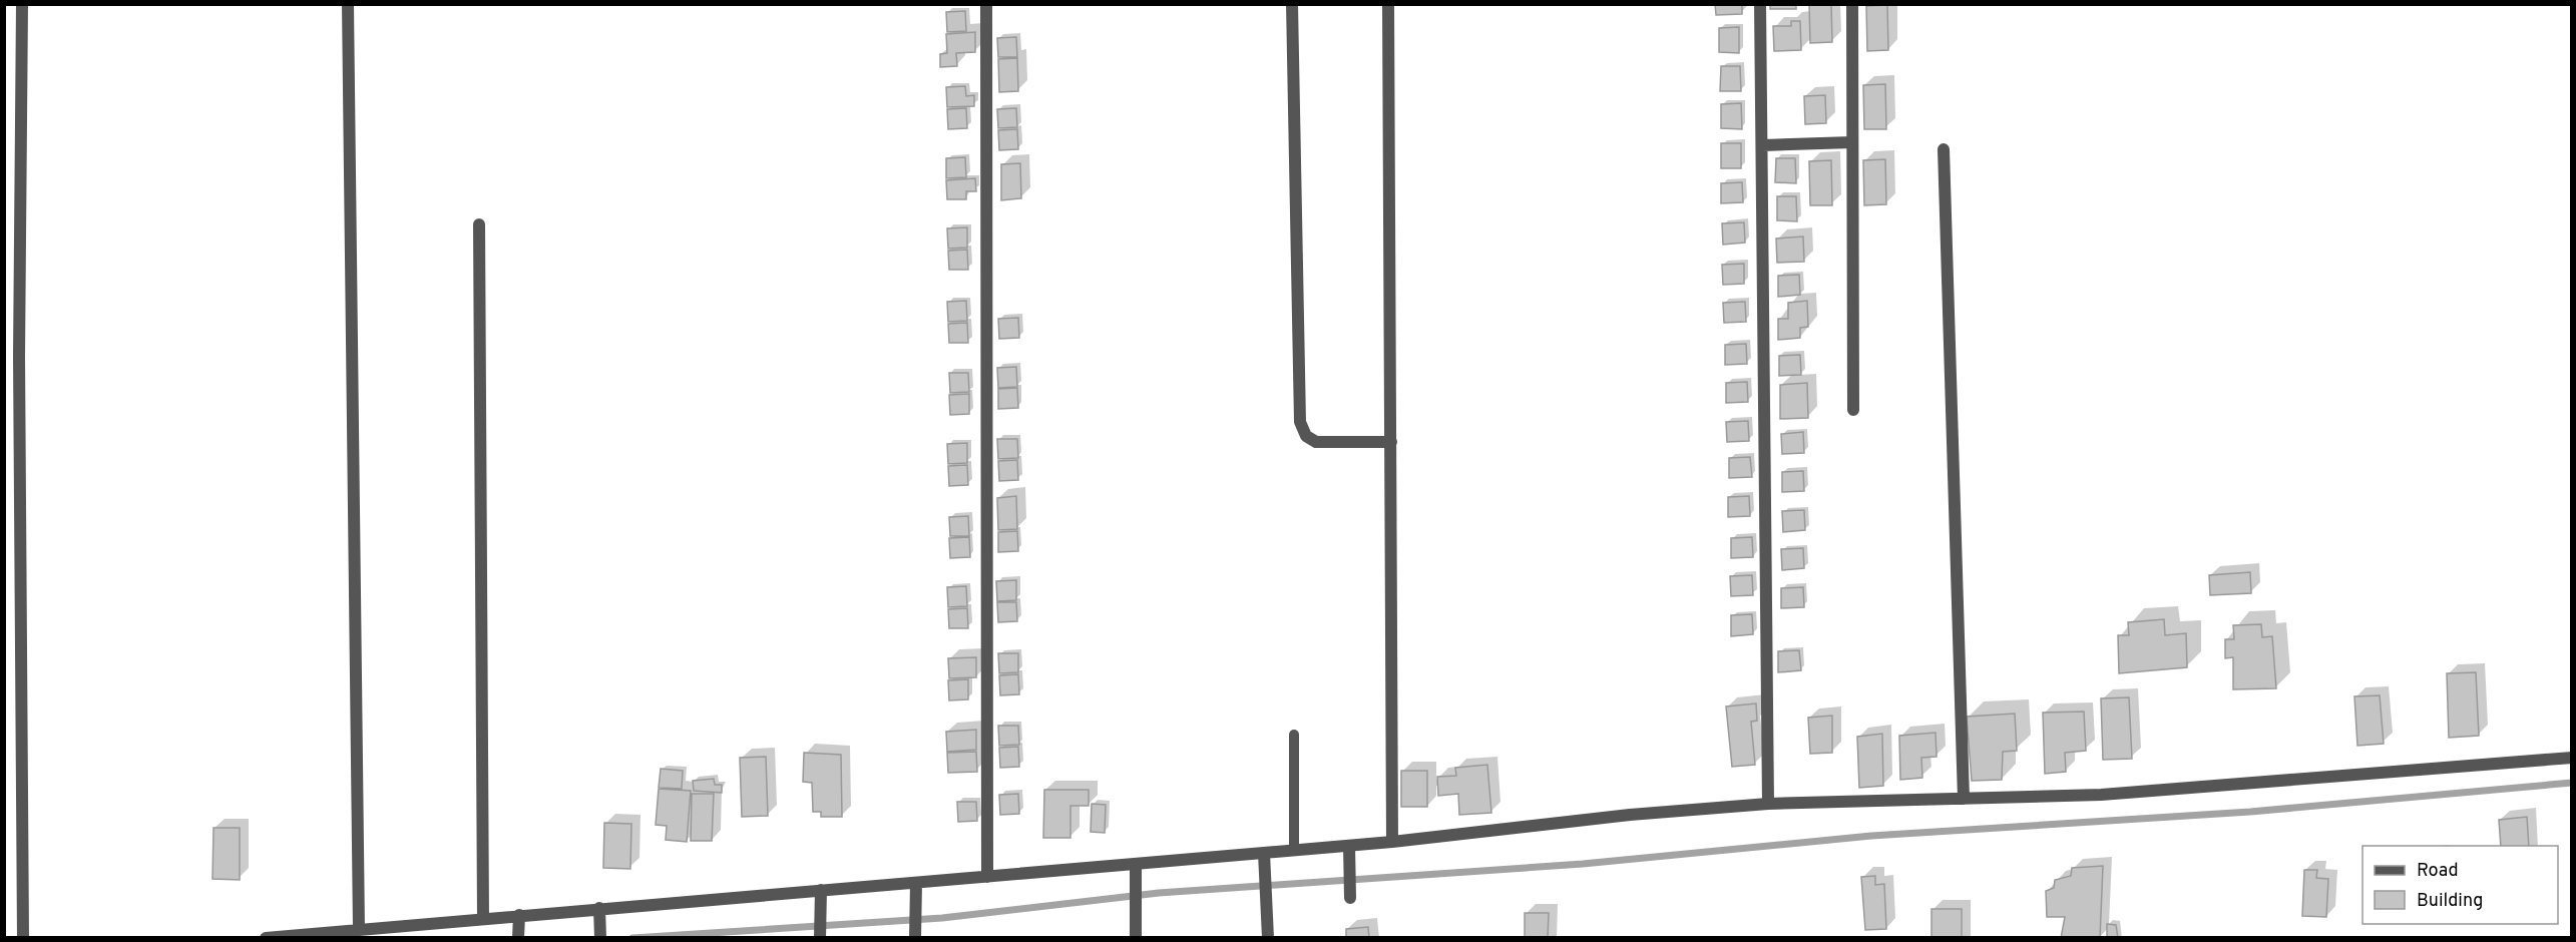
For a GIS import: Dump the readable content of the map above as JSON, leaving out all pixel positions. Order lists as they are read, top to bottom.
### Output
{
  "legend": ["Road", "Building"]
}
